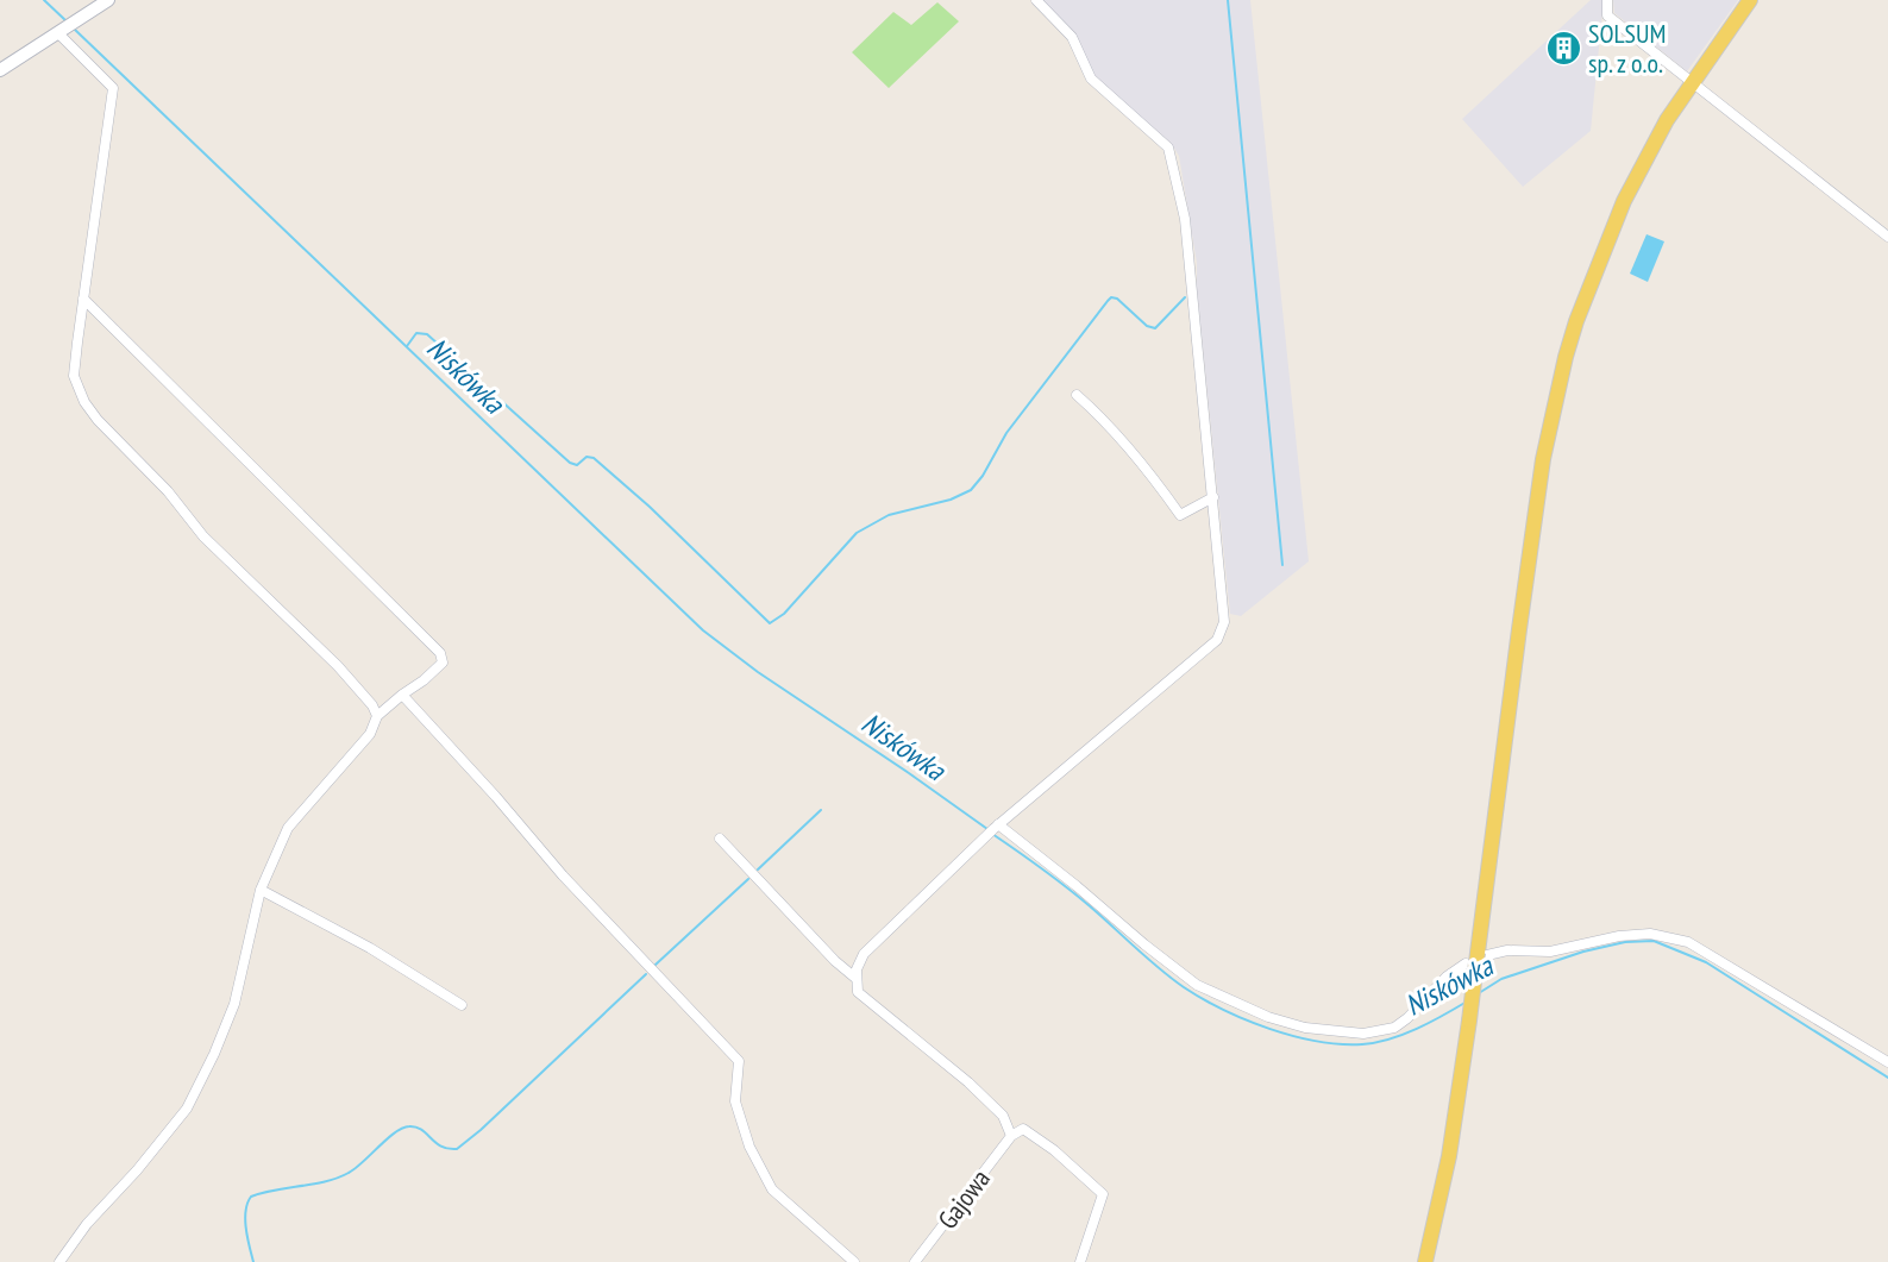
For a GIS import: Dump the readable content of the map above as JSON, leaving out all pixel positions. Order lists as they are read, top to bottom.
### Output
{
  "streets": {
    "street": ["Gajowa"]
  },
  "water": ["Niskówka"],
  "places": {
    "building": ["SOLSUM sp. z o.o."]
  }
}
